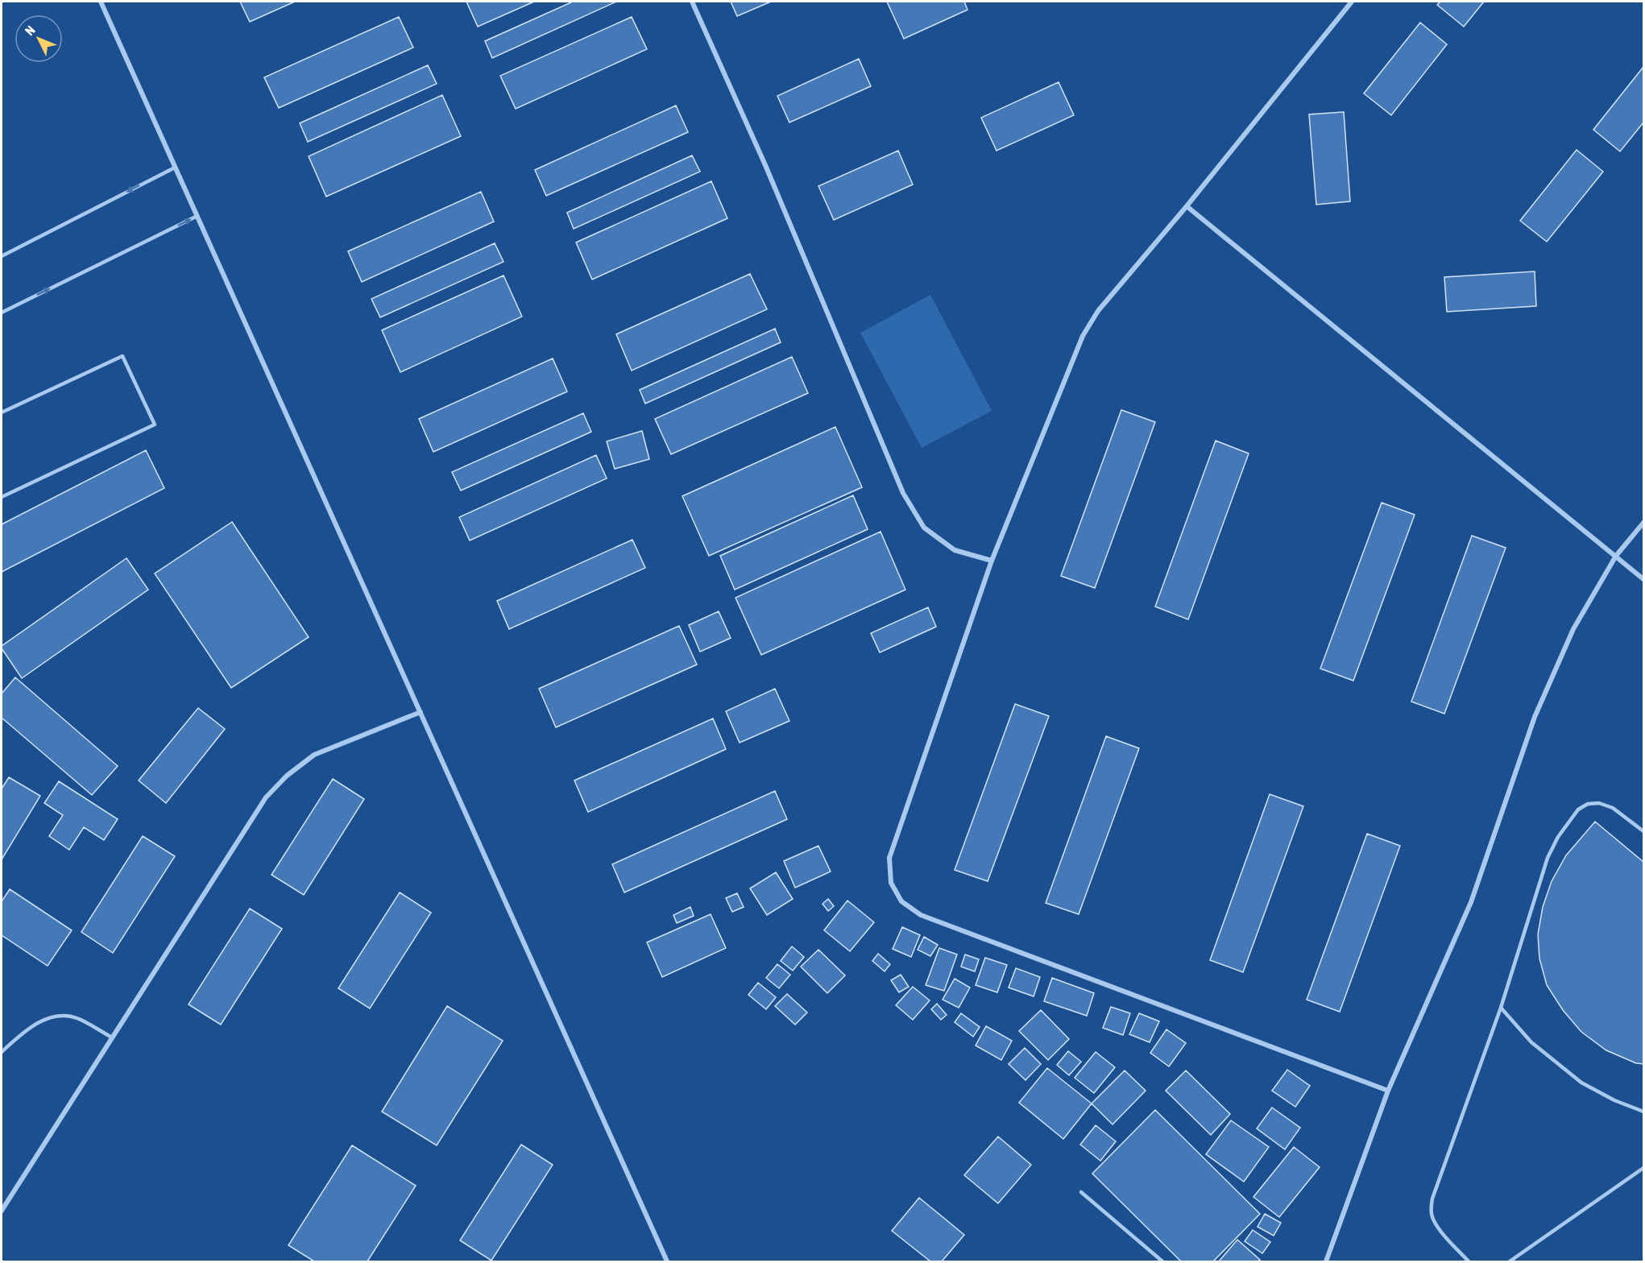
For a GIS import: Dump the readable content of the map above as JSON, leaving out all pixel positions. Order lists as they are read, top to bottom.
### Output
{
  "north": "top left"
}
